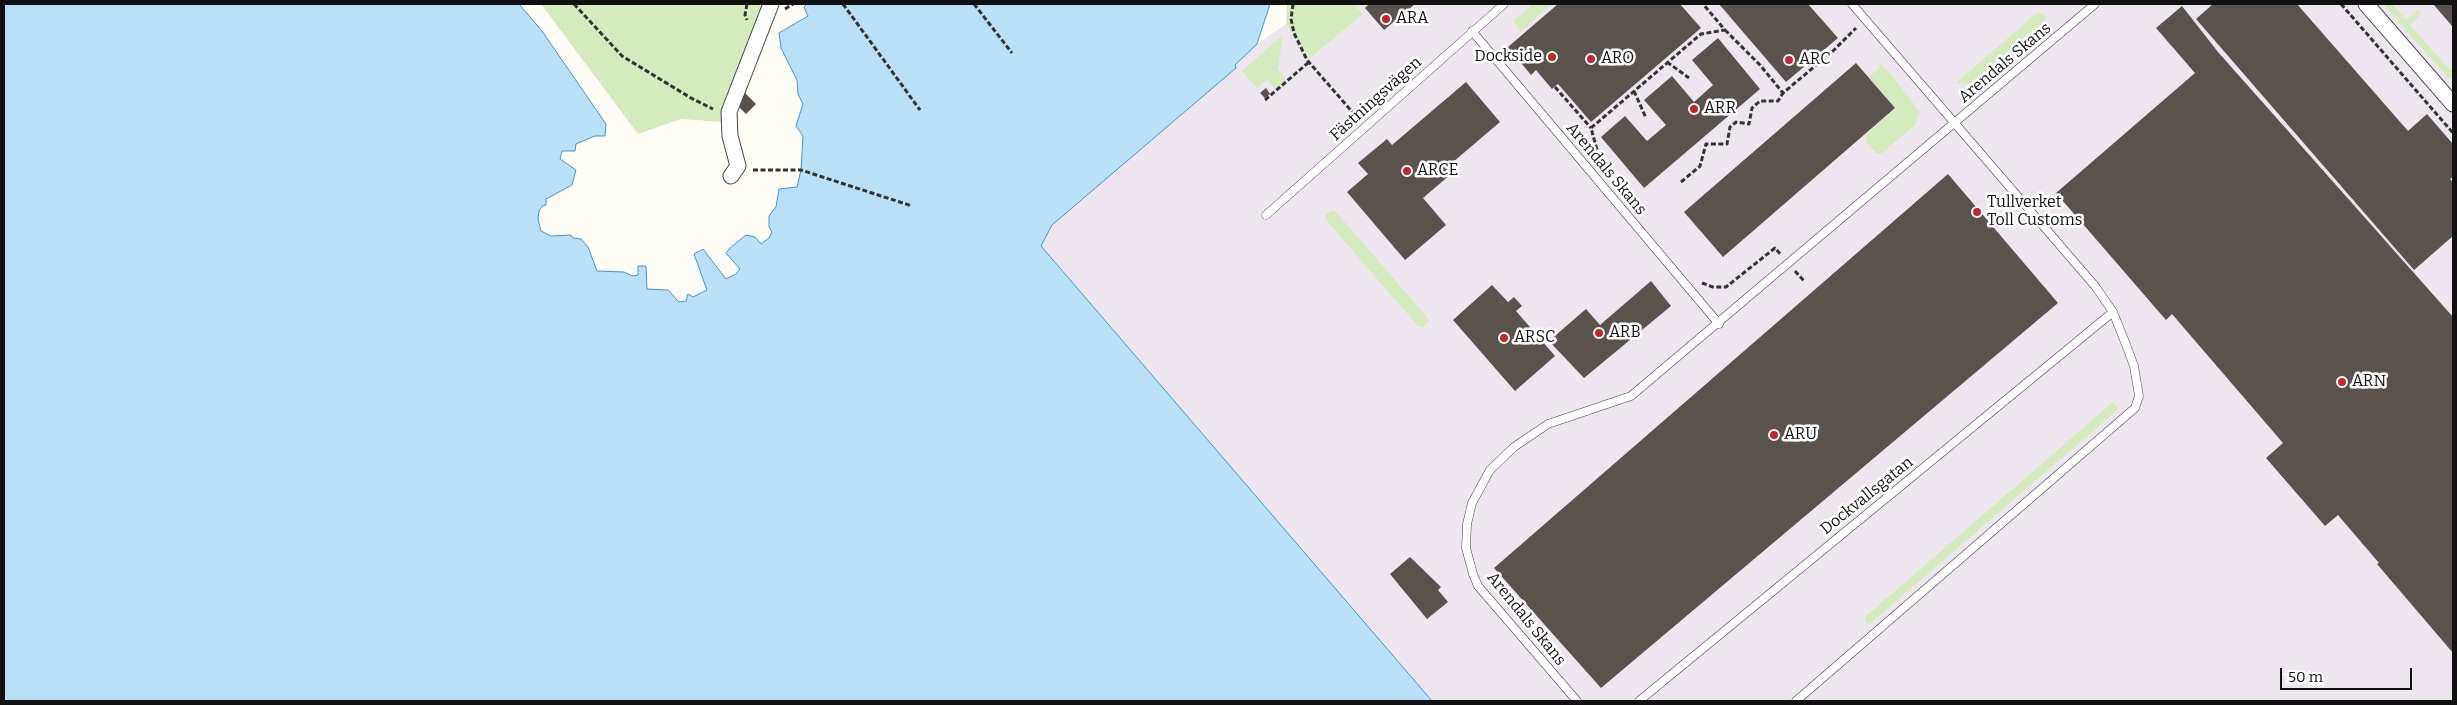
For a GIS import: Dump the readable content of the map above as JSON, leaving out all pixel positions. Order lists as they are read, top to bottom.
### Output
{
  "streets": {
    "lane": ["Arendals Skans", "Fästningsvägen", "Dockvallsgatan"]
  },
  "crossings": [
    ["Arendals Skans", "Fästningsvägen"]
  ],
  "places": [
    "ARA",
    "Dockside",
    "ARO",
    "ARC",
    "ARR",
    "ARCE",
    "Tullverket Toll Customs",
    "ARB",
    "ARSC",
    "ARN",
    "ARU"
  ],
  "scale_bar": "50 m"
}
